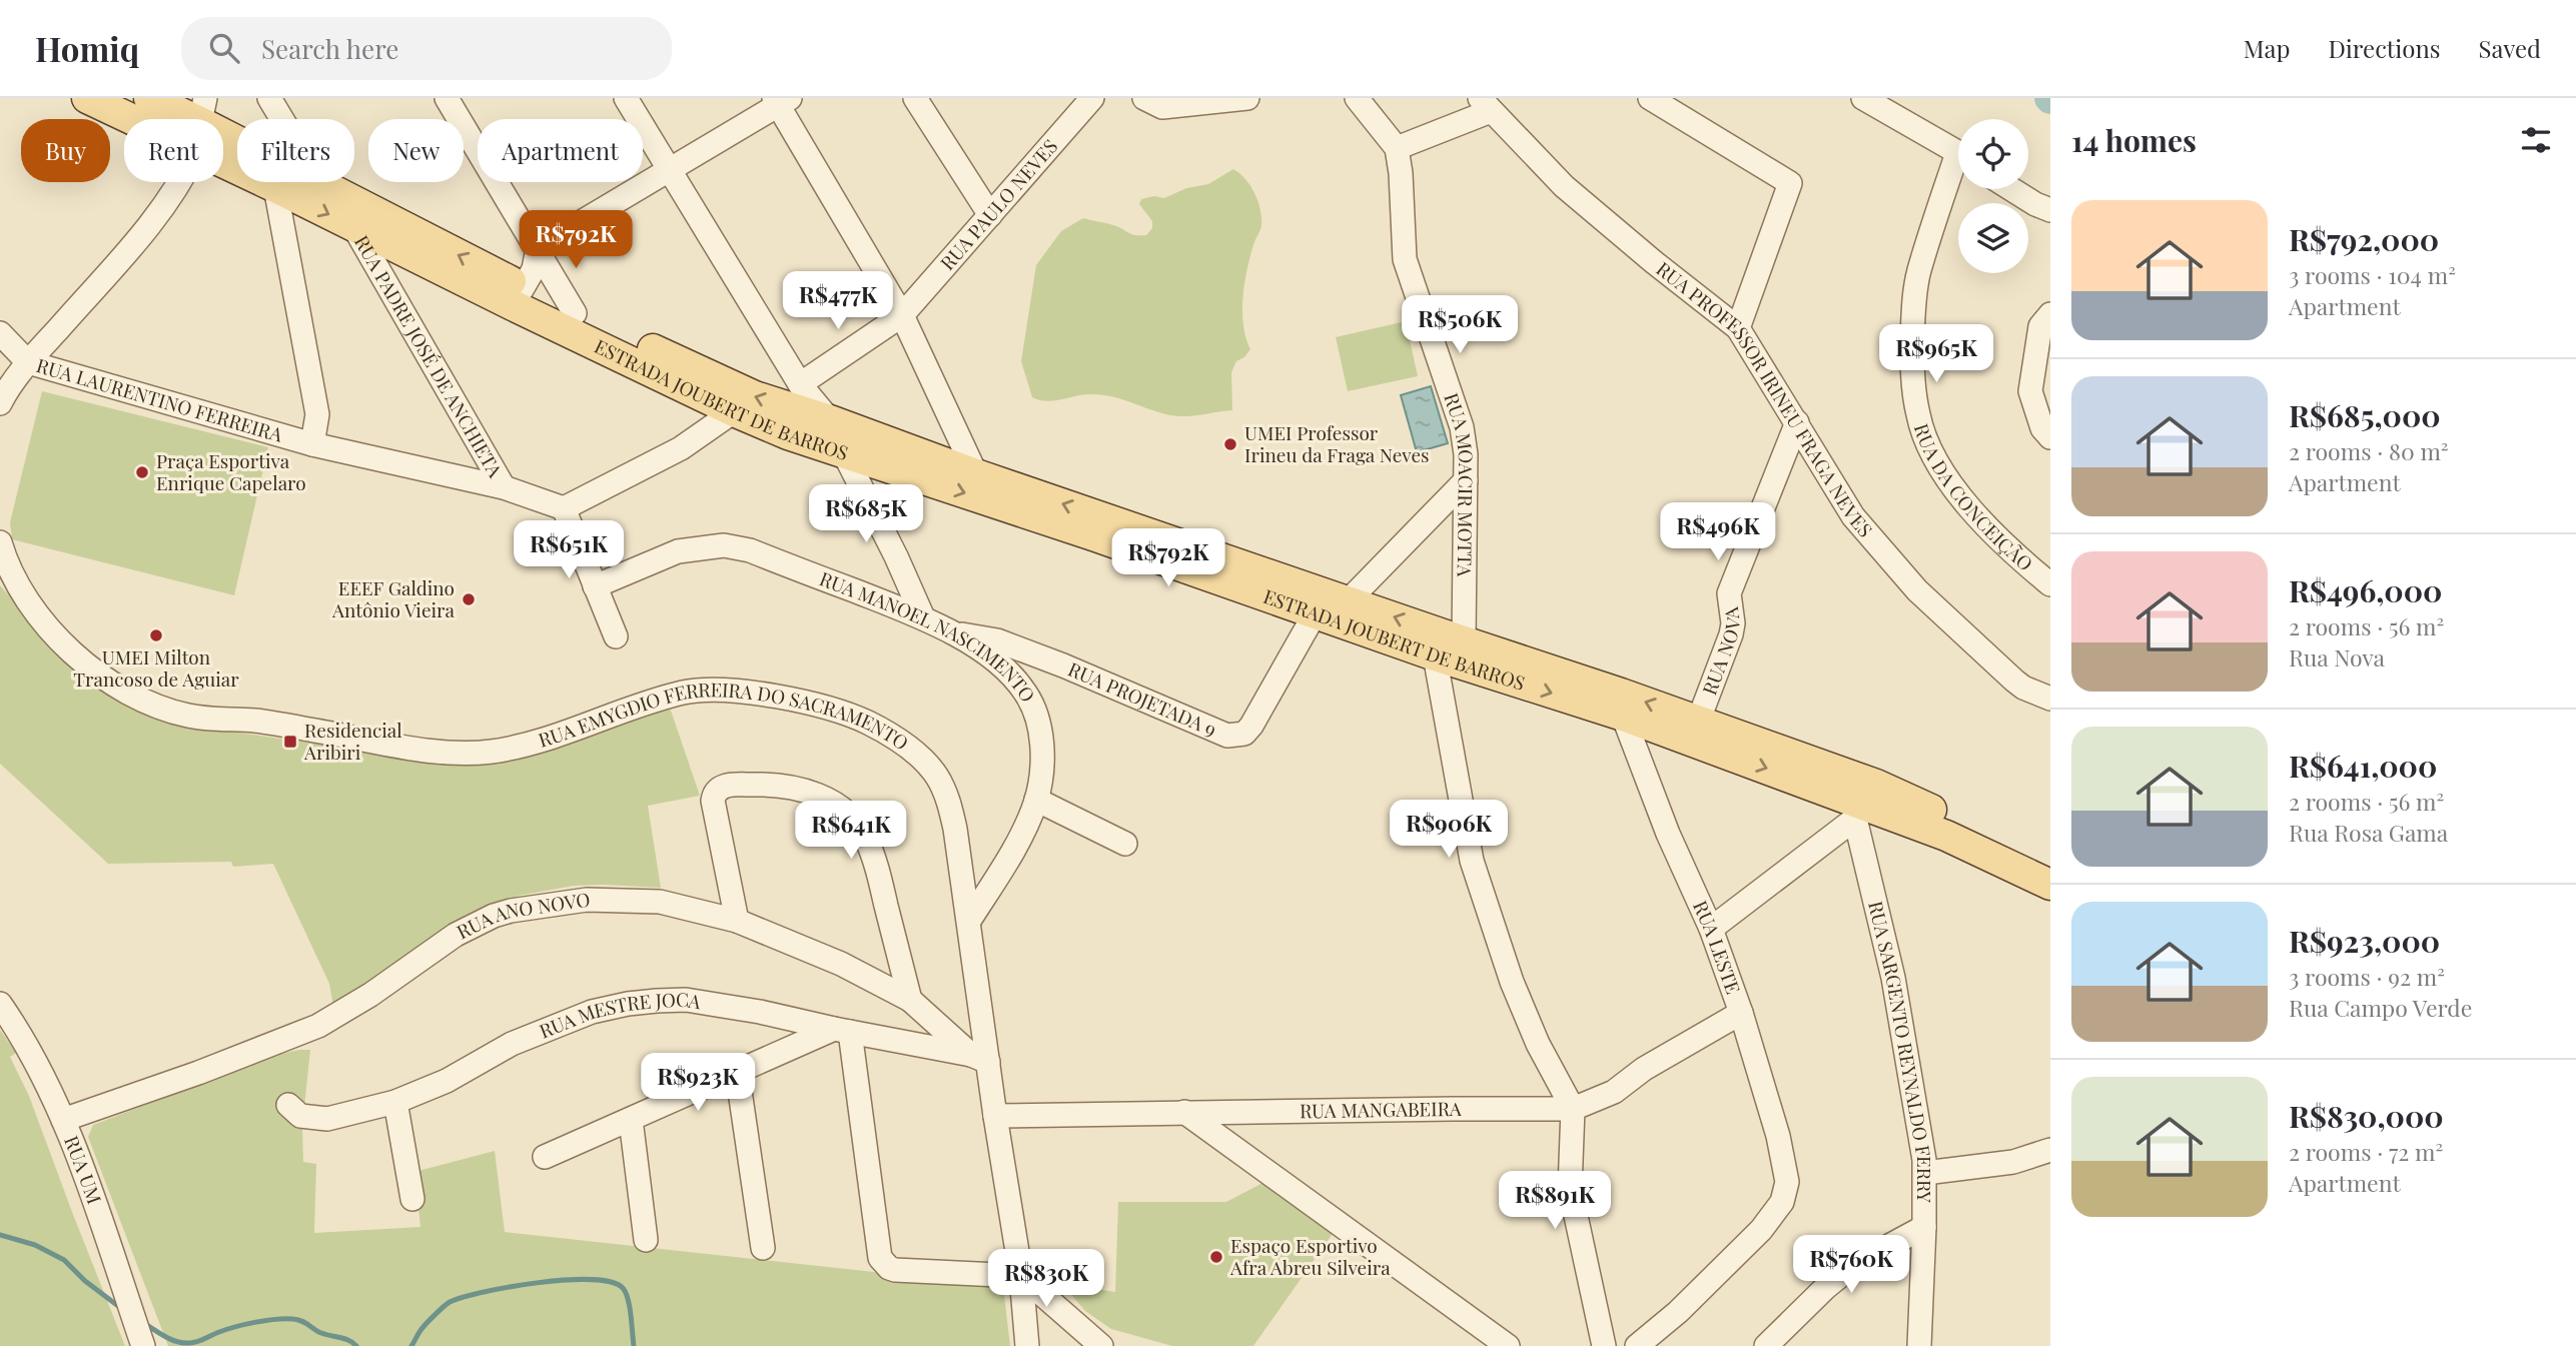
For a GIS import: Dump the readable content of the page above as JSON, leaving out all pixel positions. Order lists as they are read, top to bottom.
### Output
{
  "streets": {
    "main road": ["ESTRADA JOUBERT DE BARROS"],
    "street": [
      "RUA PAULO NEVES",
      "RUA PADRE JOSÉ DE ANCHIETA",
      "RUA LAURENTINO FERREIRA",
      "RUA PROFESSOR IRINEU FRAGA NEVES",
      "RUA MOACIR MOTTA",
      "RUA DA CONCEIÇÃO",
      "RUA MANOEL NASCIMENTO",
      "RUA NOVA",
      "RUA PROJETADA 9",
      "RUA EMYGDIO FERREIRA DO SACRAMENTO",
      "RUA ANO NOVO",
      "RUA LESTE",
      "RUA MESTRE JOCA",
      "RUA SARGENTO REYNALDO FERRY",
      "RUA MANGABEIRA",
      "RUA UM"
    ]
  },
  "crossings": [
    ["RUA PADRE JOSÉ DE ANCHIETA", "ESTRADA JOUBERT DE BARROS"],
    ["RUA PADRE JOSÉ DE ANCHIETA", "RUA LAURENTINO FERREIRA"],
    ["ESTRADA JOUBERT DE BARROS", "RUA MOACIR MOTTA"],
    ["ESTRADA JOUBERT DE BARROS", "RUA NOVA"],
    ["ESTRADA JOUBERT DE BARROS", "RUA PROJETADA 9"],
    ["ESTRADA JOUBERT DE BARROS", "RUA LESTE"],
    ["ESTRADA JOUBERT DE BARROS", "RUA SARGENTO REYNALDO FERRY"],
    ["RUA PROFESSOR IRINEU FRAGA NEVES", "RUA NOVA"],
    ["RUA MANOEL NASCIMENTO", "RUA PROJETADA 9"],
    ["RUA MANOEL NASCIMENTO", "RUA EMYGDIO FERREIRA DO SACRAMENTO"],
    ["RUA EMYGDIO FERREIRA DO SACRAMENTO", "RUA ANO NOVO"],
    ["RUA EMYGDIO FERREIRA DO SACRAMENTO", "RUA MESTRE JOCA"],
    ["RUA EMYGDIO FERREIRA DO SACRAMENTO", "RUA MANGABEIRA"],
    ["RUA ANO NOVO", "RUA MESTRE JOCA"],
    ["RUA ANO NOVO", "RUA UM"],
    ["RUA LESTE", "RUA MANGABEIRA"]
  ],
  "places": {
    "other": [
      "UMEI Professor Irineu da Fraga Neves",
      "Praça Esportiva Enrique Capelaro",
      "EEEF Galdino Antônio Vieira",
      "UMEI Milton Trancoso de Aguiar",
      "Espaço Esportivo Afra Abreu Silveira"
    ],
    "transit": ["Residencial Aribiri"]
  },
  "page": {
    "header": "Homiq",
    "search": "Search here",
    "nav": ["Map", "Directions", "Saved"],
    "heading": "14 homes",
    "chip": [
      "Buy",
      "Rent",
      "Filters",
      "New",
      "Apartment"
    ],
    "list": [
      {
        "name": "R$792,000",
        "note": "3 rooms · 104 m² · Apartment"
      },
      {
        "name": "R$685,000",
        "note": "2 rooms · 80 m² · Apartment"
      },
      {
        "name": "R$496,000",
        "note": "2 rooms · 56 m² · Rua Nova"
      },
      {
        "name": "R$641,000",
        "note": "2 rooms · 56 m² · Rua Rosa Gama"
      },
      {
        "name": "R$923,000",
        "note": "3 rooms · 92 m² · Rua Campo Verde"
      },
      {
        "name": "R$830,000",
        "note": "2 rooms · 72 m² · Apartment"
      }
    ],
    "price": [
      "R$792K",
      "R$477K",
      "R$506K",
      "R$965K",
      "R$685K",
      "R$496K",
      "R$651K",
      "R$792K",
      "R$906K",
      "R$641K",
      "R$923K",
      "R$891K",
      "R$760K",
      "R$830K"
    ]
  }
}
